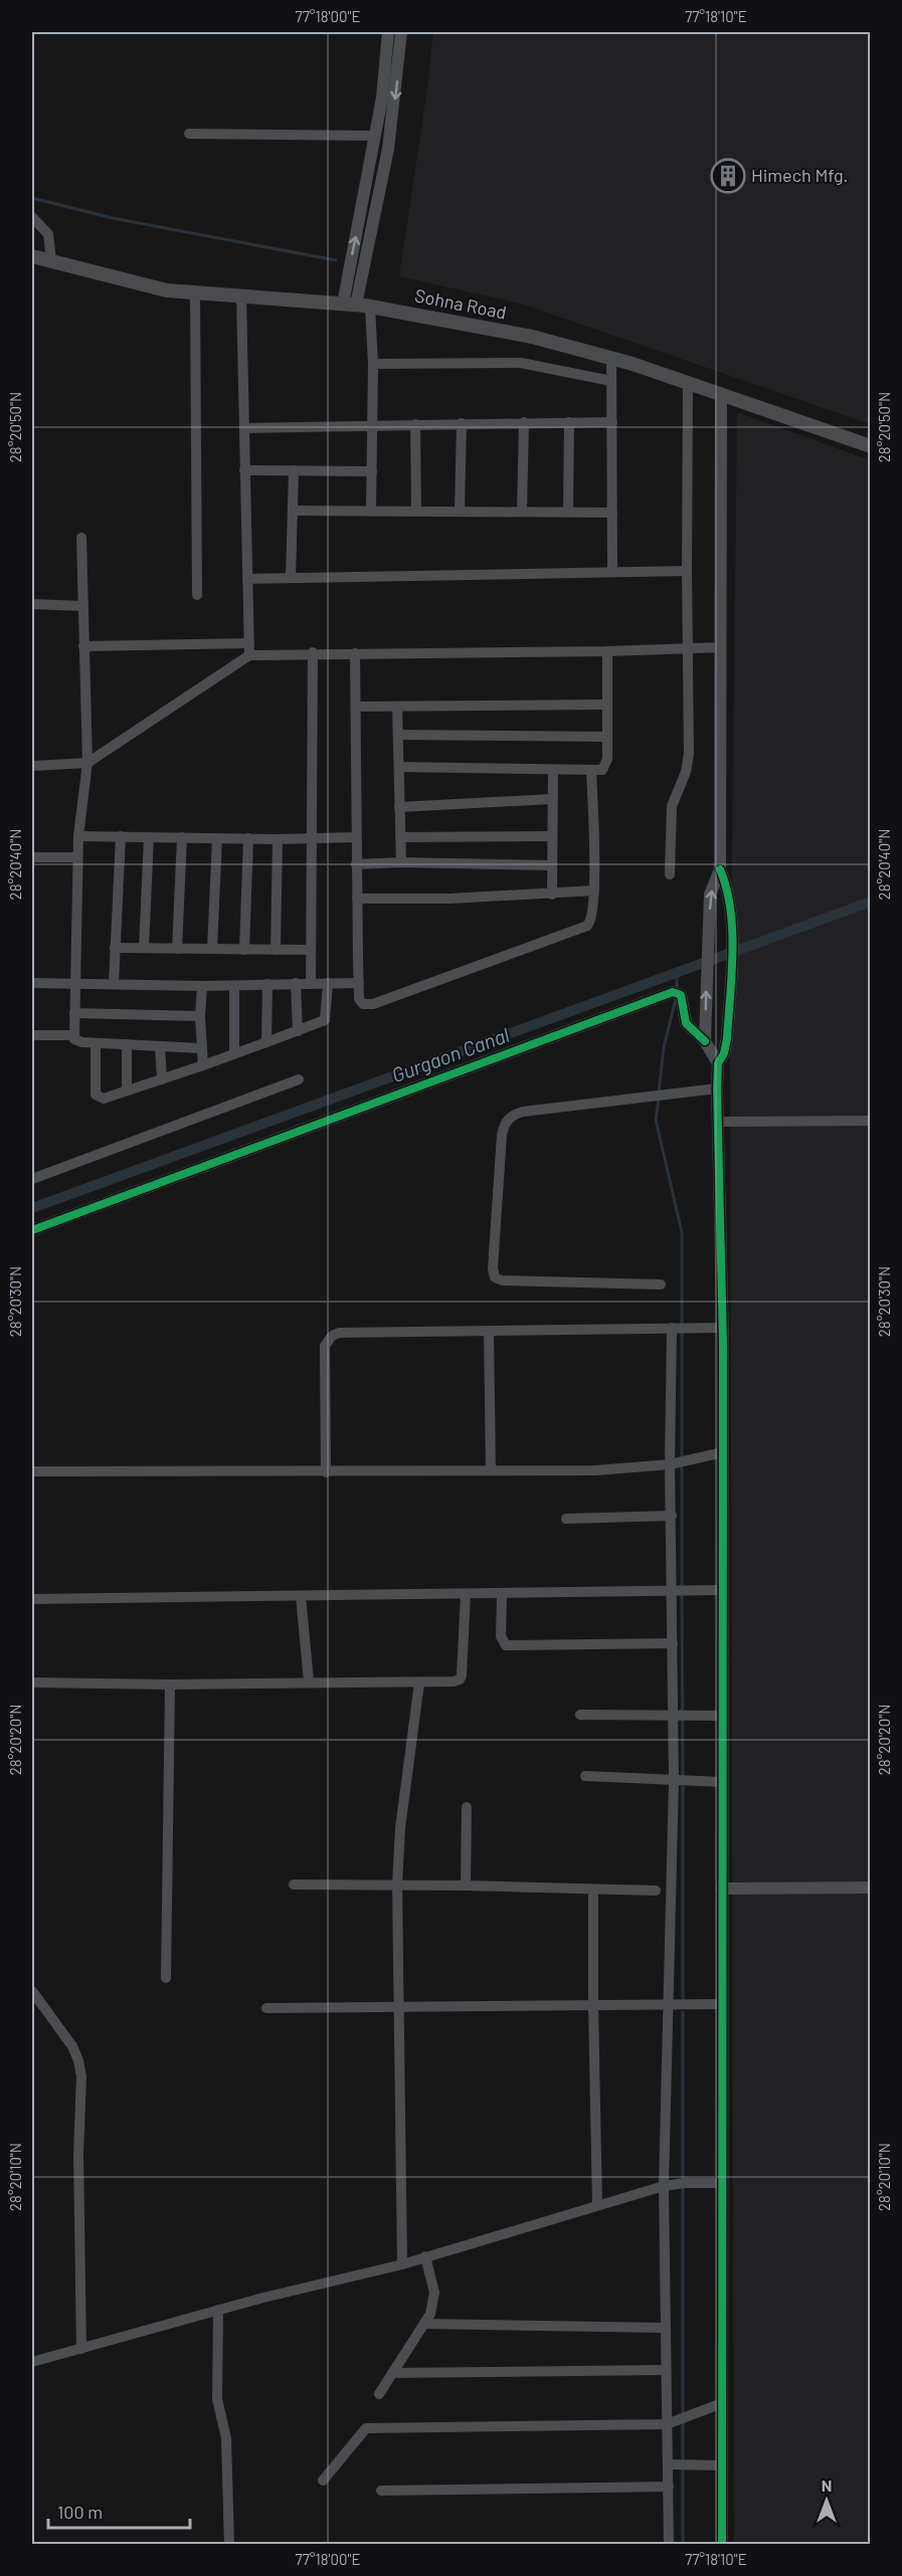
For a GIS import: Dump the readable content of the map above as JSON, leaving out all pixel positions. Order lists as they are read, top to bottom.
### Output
{
  "streets": {
    "main road": ["Sohna Road"]
  },
  "water": ["Gurgaon Canal"],
  "places": {
    "building": ["Himech Mfg."]
  },
  "scale_bar": "100 m",
  "north": "top",
  "coordinates": [
    "77°18'00\"E",
    "77°18'10\"E",
    "28°20'50\"N",
    "28°20'40\"N",
    "28°20'30\"N",
    "28°20'20\"N",
    "28°20'10\"N"
  ]
}
